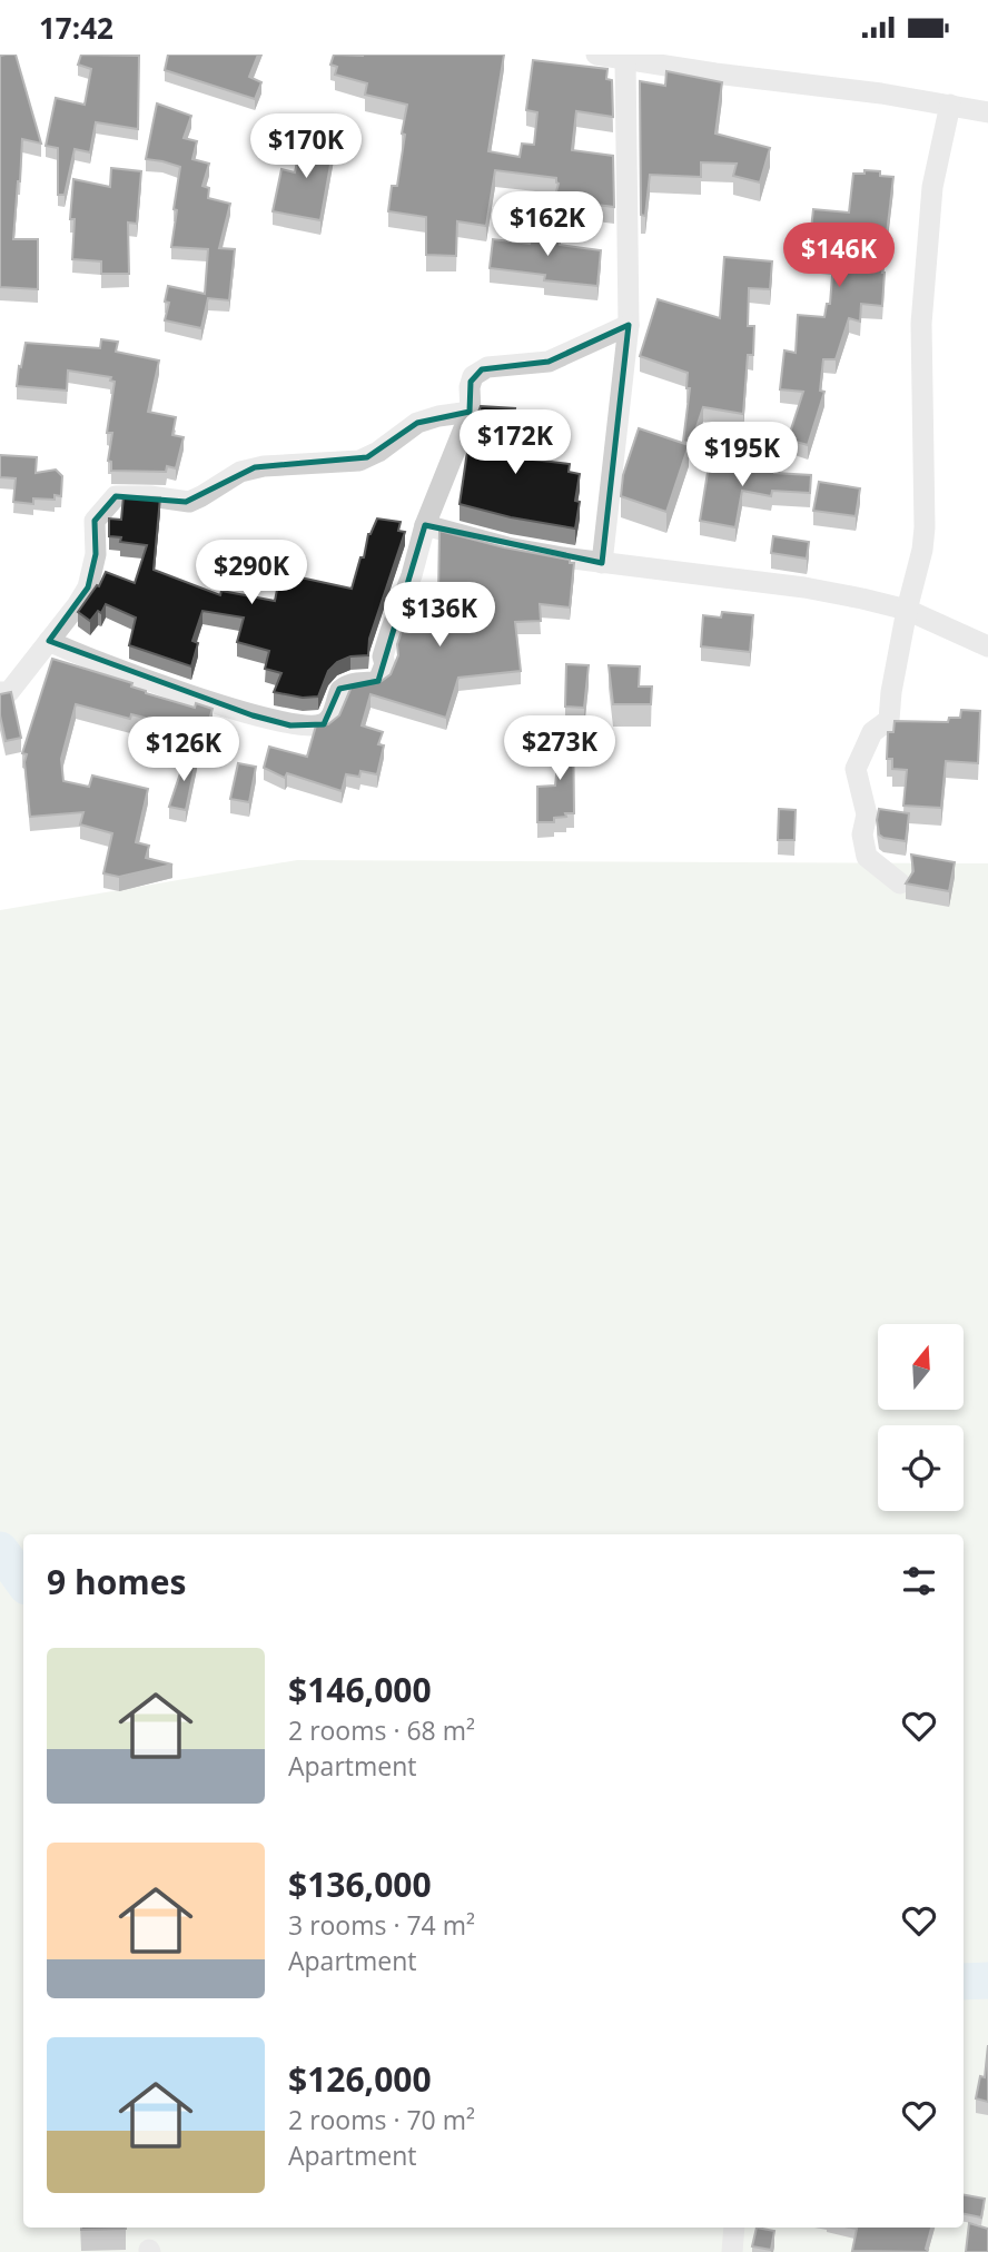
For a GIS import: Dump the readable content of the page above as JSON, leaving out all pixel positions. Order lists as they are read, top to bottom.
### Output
{
  "north": "top",
  "page": {
    "status": "17:42",
    "price": [
      "$170K",
      "$162K",
      "$146K",
      "$172K",
      "$195K",
      "$290K",
      "$136K",
      "$273K",
      "$126K"
    ],
    "heading": "9 homes",
    "list": [
      {
        "name": "$146,000",
        "note": "2 rooms · 68 m² · Apartment"
      },
      {
        "name": "$136,000",
        "note": "3 rooms · 74 m² · Apartment"
      },
      {
        "name": "$126,000",
        "note": "2 rooms · 70 m² · Apartment"
      }
    ]
  }
}
